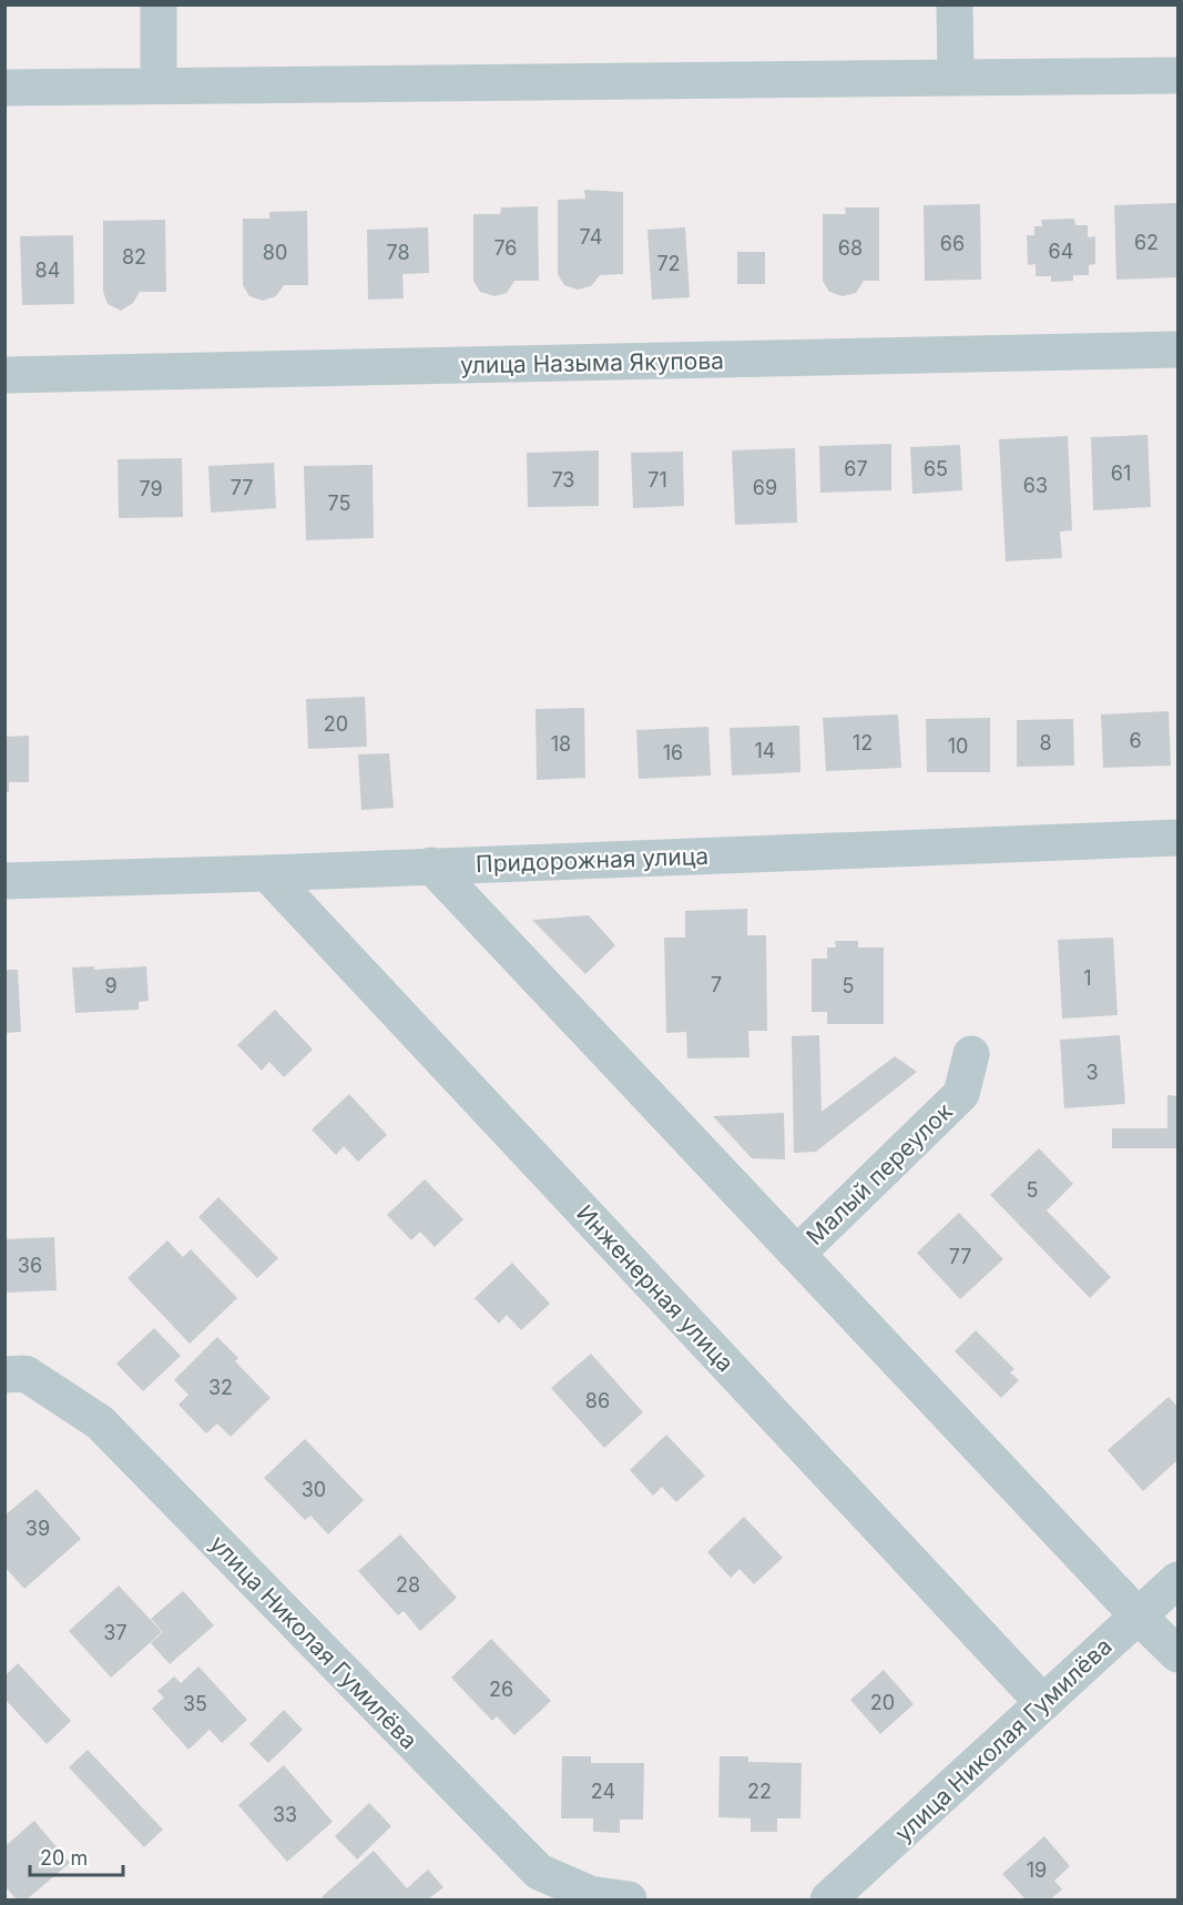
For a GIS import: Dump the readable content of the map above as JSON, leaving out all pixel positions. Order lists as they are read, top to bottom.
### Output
{
  "streets": {
    "street": [
      "улица Назыма Якупова",
      "Придорожная улица",
      "Малый переулок",
      "Инженерная улица",
      "улица Николая Гумилёва"
    ]
  },
  "crossings": [
    ["Придорожная улица", "Инженерная улица"],
    ["Инженерная улица", "улица Николая Гумилёва"]
  ],
  "house_numbers": [
    "74",
    "62",
    "66",
    "76",
    "68",
    "64",
    "80",
    "78",
    "82",
    "72",
    "84",
    "67",
    "65",
    "61",
    "73",
    "71",
    "63",
    "77",
    "69",
    "79",
    "75",
    "20",
    "6",
    "12",
    "8",
    "18",
    "10",
    "14",
    "16",
    "1",
    "7",
    "9",
    "5",
    "3",
    "5",
    "77",
    "36",
    "32",
    "86",
    "30",
    "39",
    "28",
    "37",
    "26",
    "20",
    "35",
    "24",
    "22",
    "33",
    "19"
  ],
  "scale_bar": "20 m"
}
